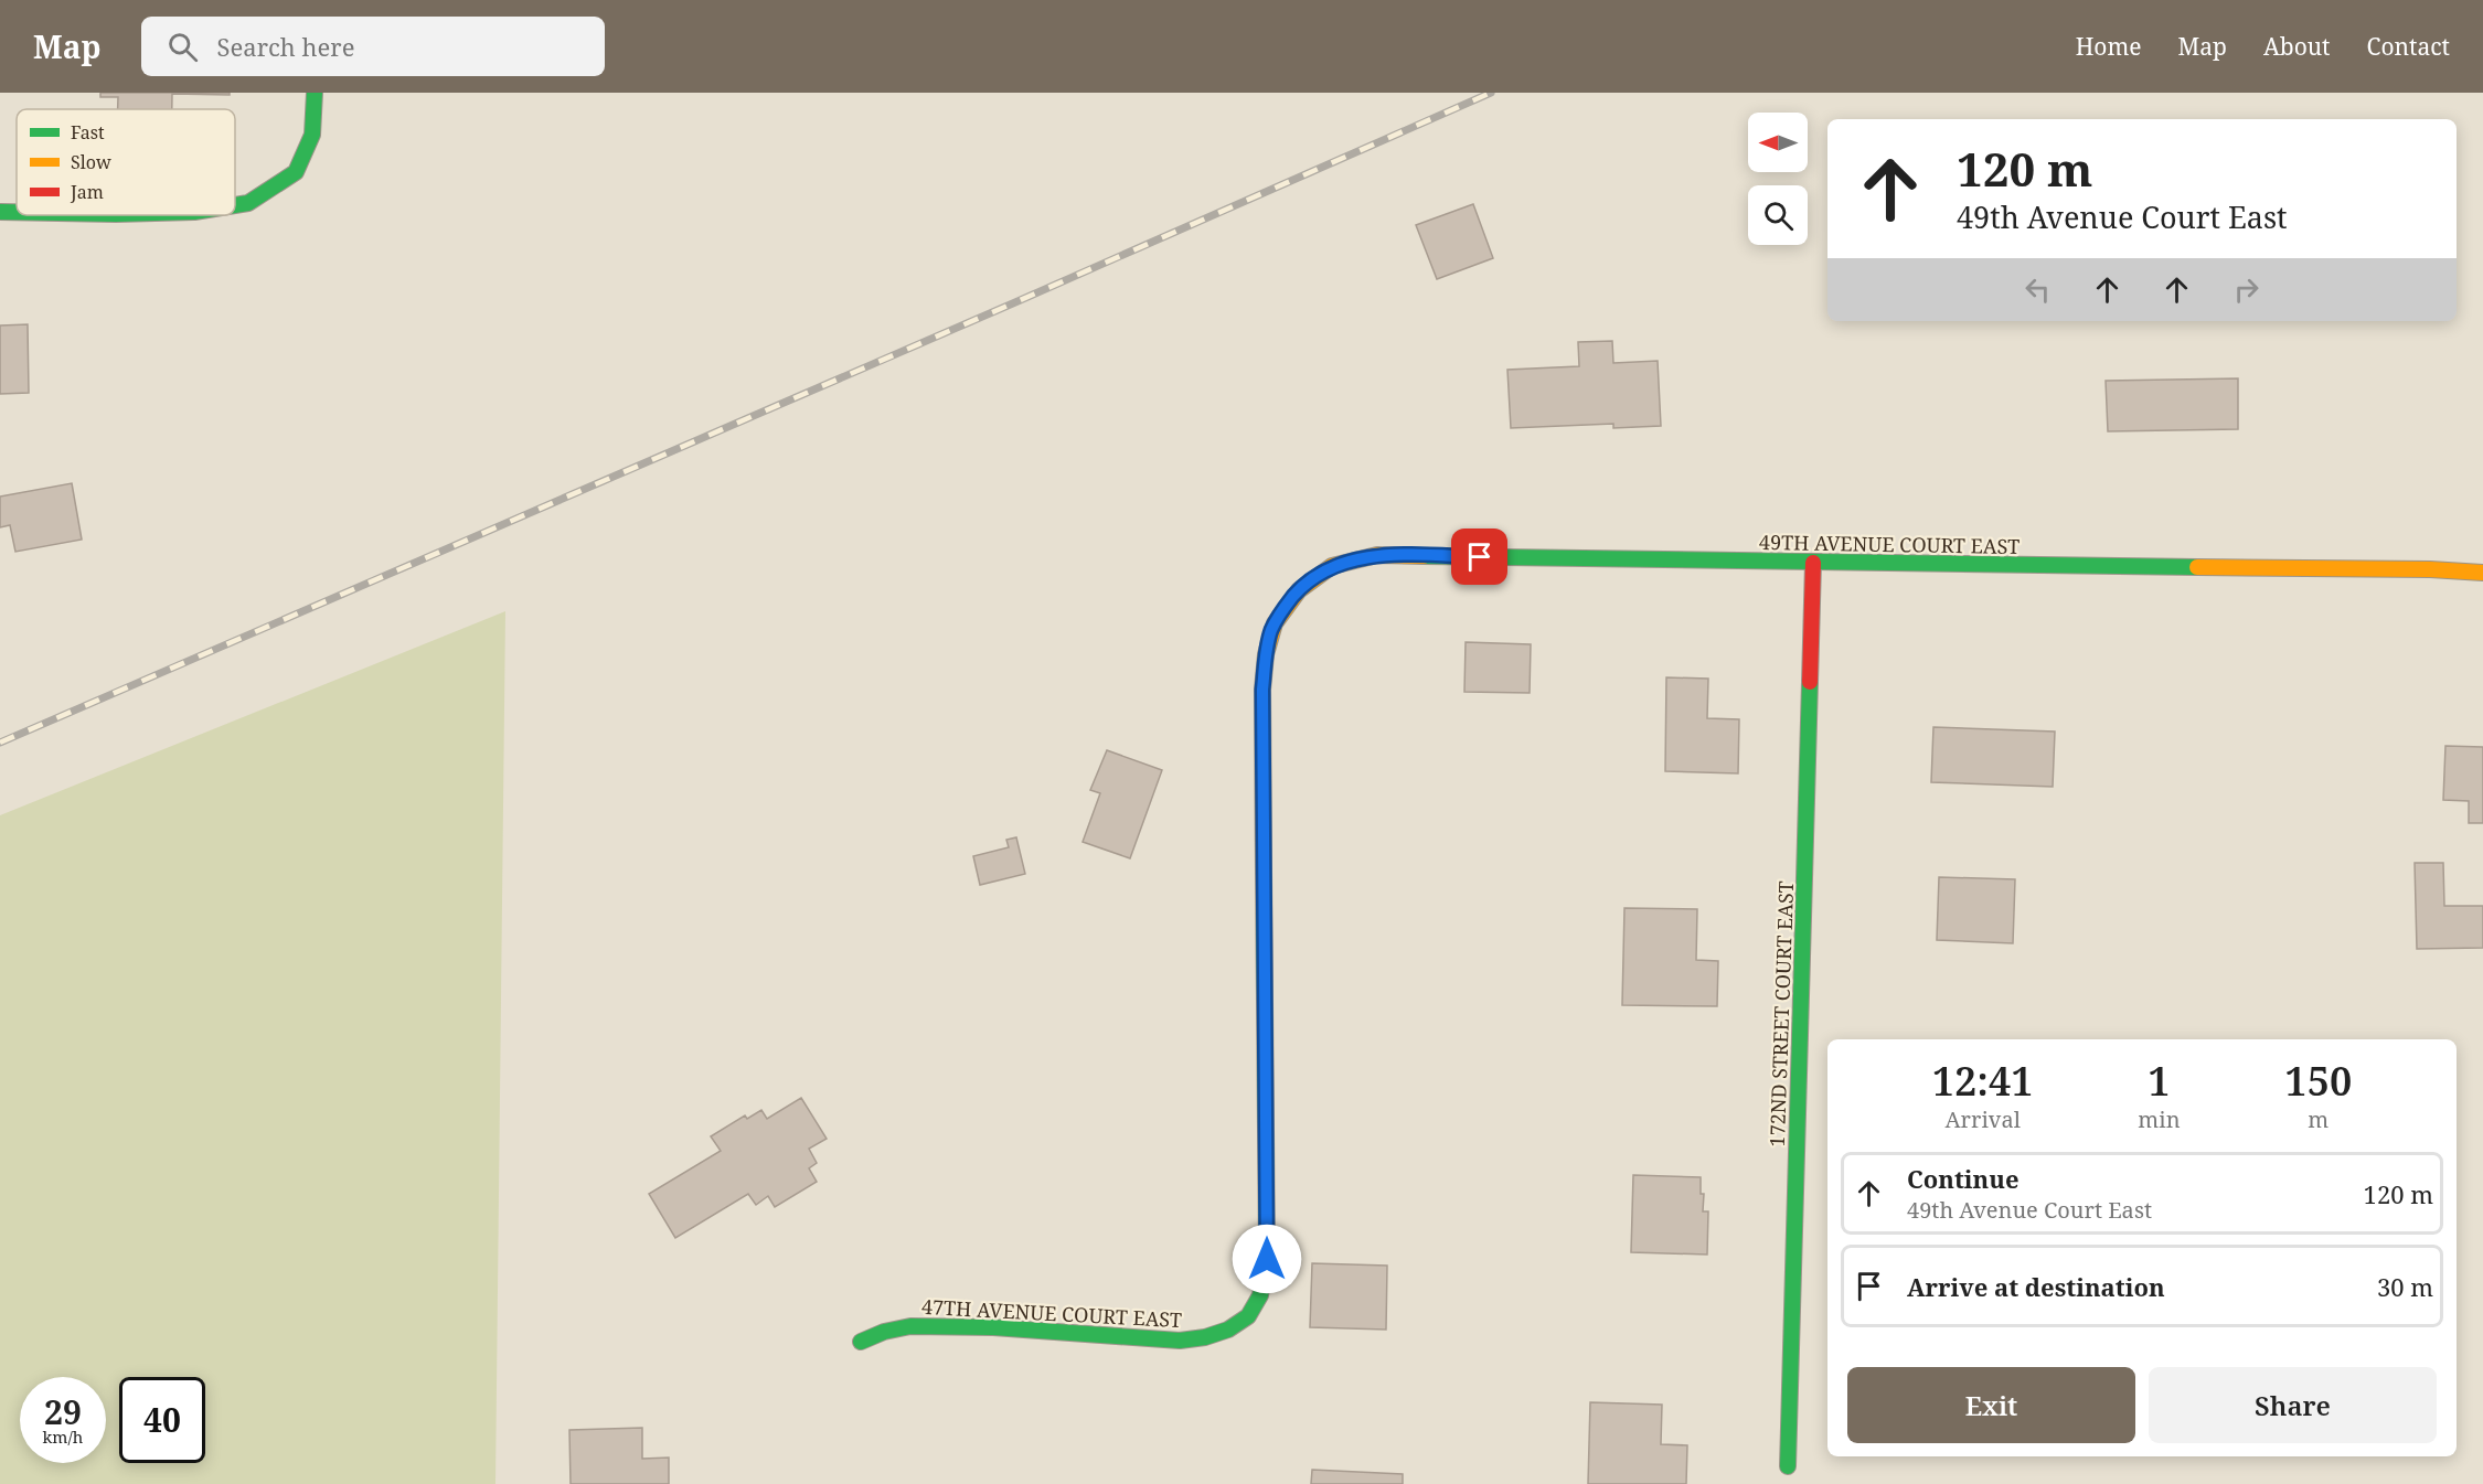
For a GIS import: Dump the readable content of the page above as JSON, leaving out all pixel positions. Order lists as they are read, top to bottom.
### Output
{
  "streets": {
    "street": ["49TH AVENUE COURT EAST", "172ND STREET COURT EAST", "47TH AVENUE COURT EAST"]
  },
  "crossings": [
    ["49TH AVENUE COURT EAST", "172ND STREET COURT EAST"],
    ["49TH AVENUE COURT EAST", "47TH AVENUE COURT EAST"]
  ],
  "legend": ["Fast", "Slow", "Jam"],
  "north": "left",
  "page": {
    "header": "Map",
    "search": "Search here",
    "nav": [
      "Home",
      "Map",
      "About",
      "Contact"
    ],
    "turn": ["120 m", "49th Avenue Court East"],
    "eta": [
      "12:41",
      "Arrival",
      "1",
      "min",
      "150",
      "m"
    ],
    "list": [
      {
        "name": "Continue",
        "note": "49th Avenue Court East",
        "value": "120 m"
      },
      {
        "name": "Arrive at destination",
        "value": "30 m"
      }
    ],
    "buttons": ["Exit", "Share"],
    "speed": "29 km/h",
    "limit": "40"
  }
}
